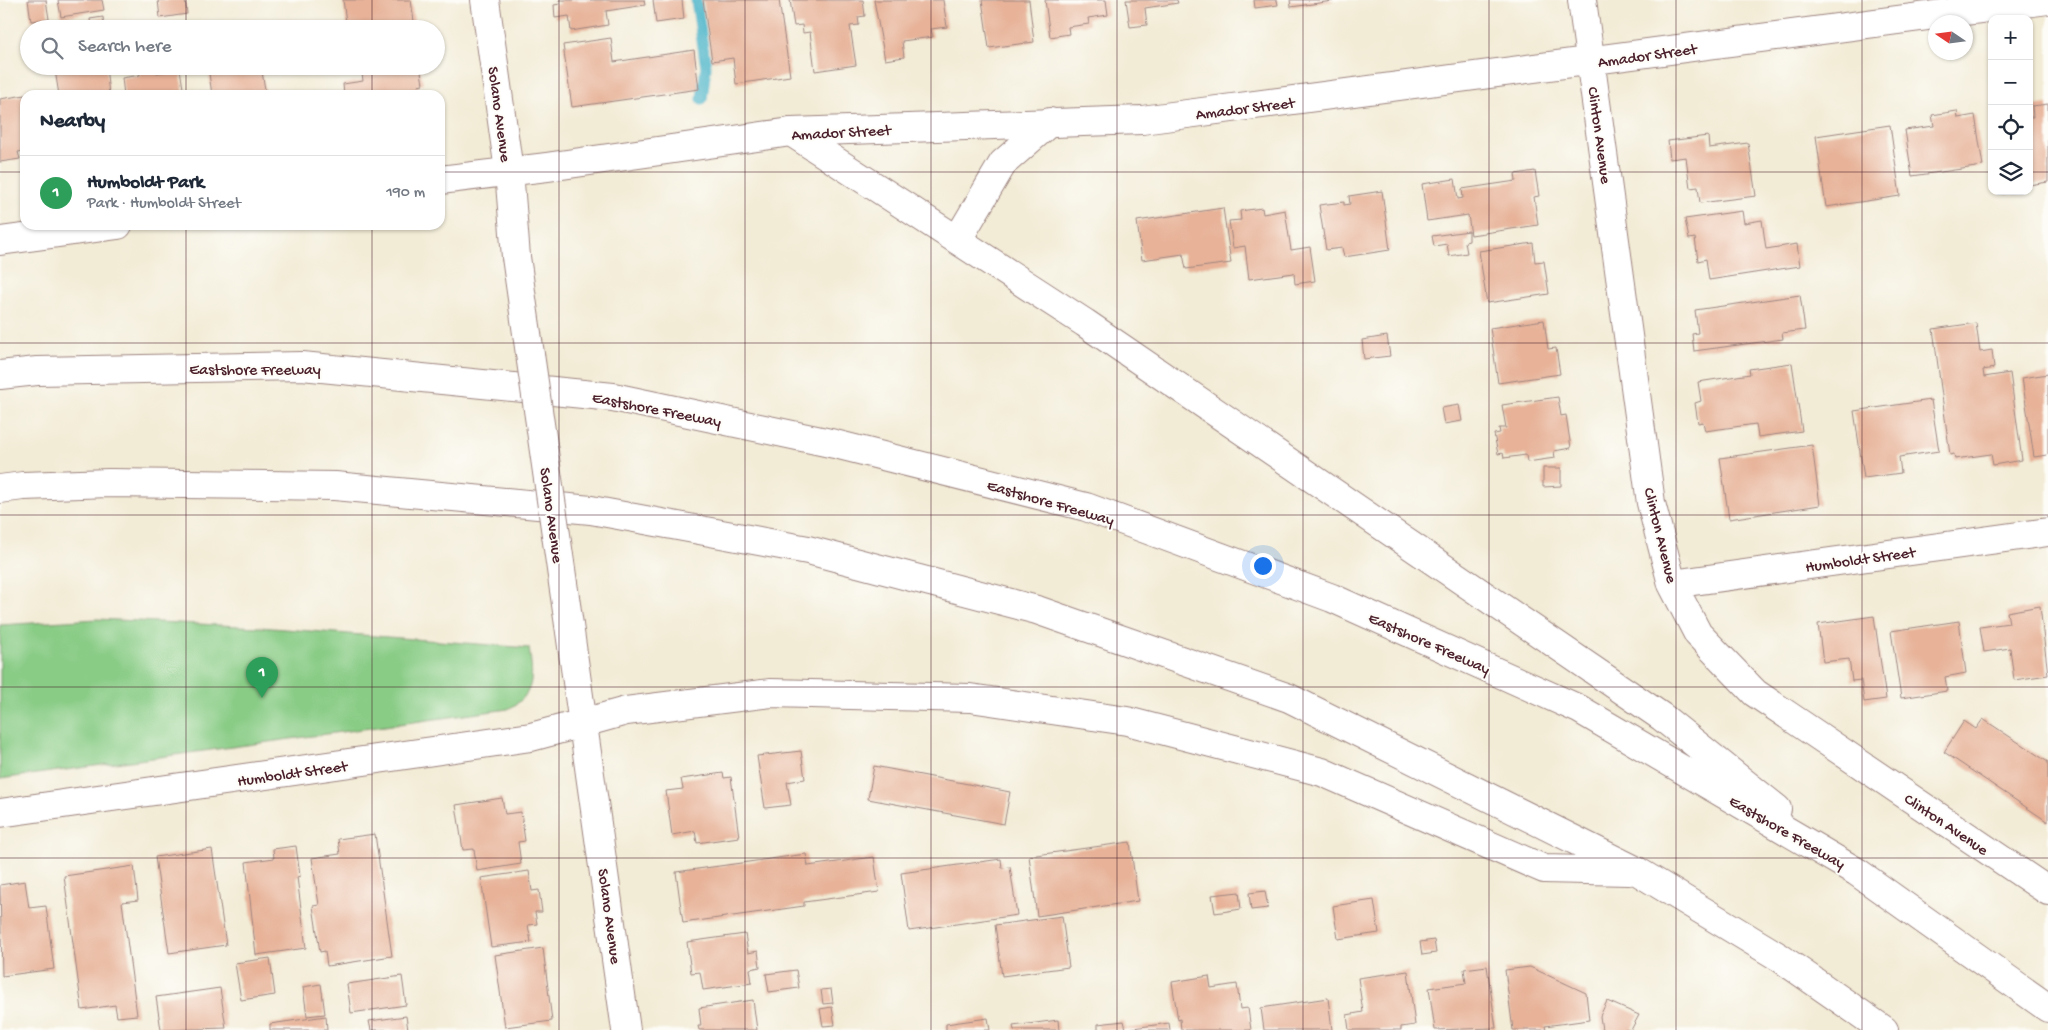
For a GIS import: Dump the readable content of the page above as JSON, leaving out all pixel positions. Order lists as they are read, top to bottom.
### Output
{
  "streets": {
    "main road": [
      "Amador Street",
      "Solano Avenue",
      "Clinton Avenue",
      "Eastshore Freeway",
      "Humboldt Street"
    ]
  },
  "crossings": [
    ["Amador Street", "Solano Avenue"],
    ["Amador Street", "Clinton Avenue"],
    ["Solano Avenue", "Humboldt Street"],
    ["Clinton Avenue", "Humboldt Street"]
  ],
  "north": "left",
  "page": {
    "map_buttons": ["+", "−"],
    "search": "Search here",
    "heading": "Nearby",
    "list": [
      {
        "mark": "1",
        "name": "Humboldt Park",
        "note": "Park · Humboldt Street",
        "value": "190 m"
      }
    ],
    "pins": "1"
  }
}
